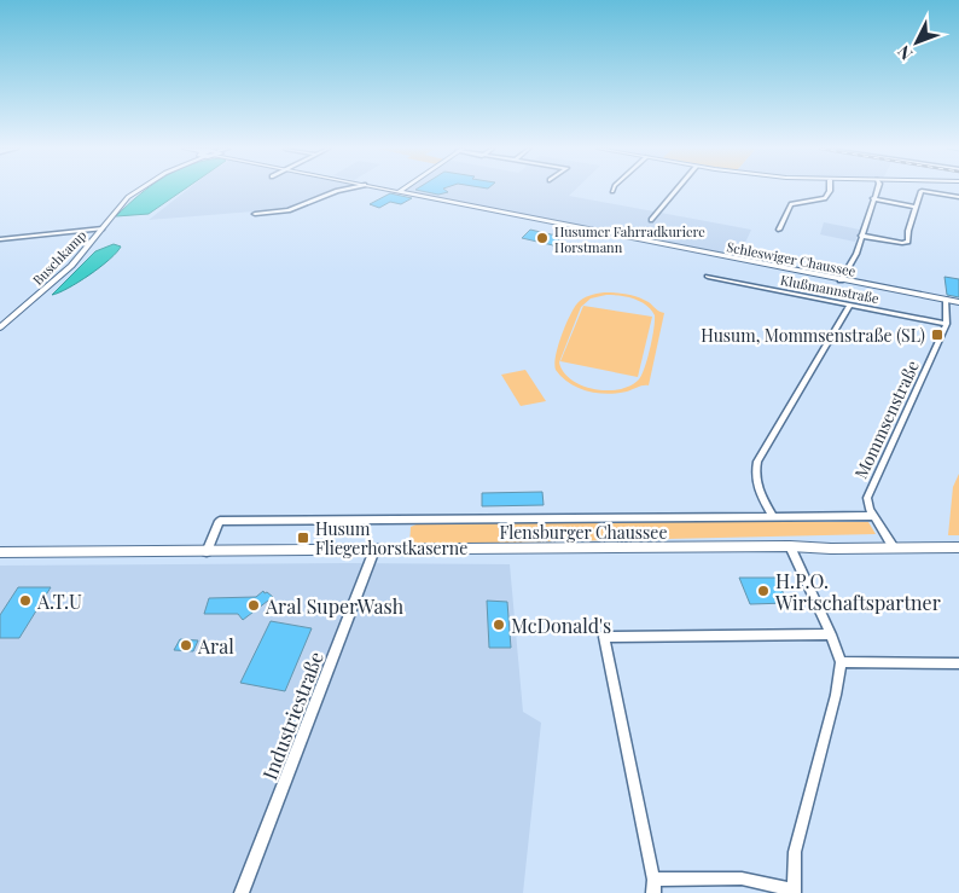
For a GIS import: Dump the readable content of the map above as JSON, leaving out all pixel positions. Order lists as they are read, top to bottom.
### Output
{
  "streets": {
    "main road": ["Flensburger Chaussee"],
    "street": [
      "Buschkamp",
      "Schleswiger Chaussee",
      "Klußmannstraße",
      "Mommsenstraße",
      "Industriestraße"
    ]
  },
  "crossings": [
    ["Schleswiger Chaussee", "Mommsenstraße"],
    ["Klußmannstraße", "Mommsenstraße"],
    ["Mommsenstraße", "Flensburger Chaussee"],
    ["Flensburger Chaussee", "Industriestraße"]
  ],
  "places": {
    "other": [
      "Husumer Fahrradkuriere Horstmann",
      "H.P.O. Wirtschaftspartner",
      "A.T.U",
      "Aral SuperWash",
      "McDonald's",
      "Aral"
    ],
    "transit": ["Husum, Mommsenstraße (SL)", "Husum Fliegerhorstkaserne"]
  },
  "north": "bottom left"
}
